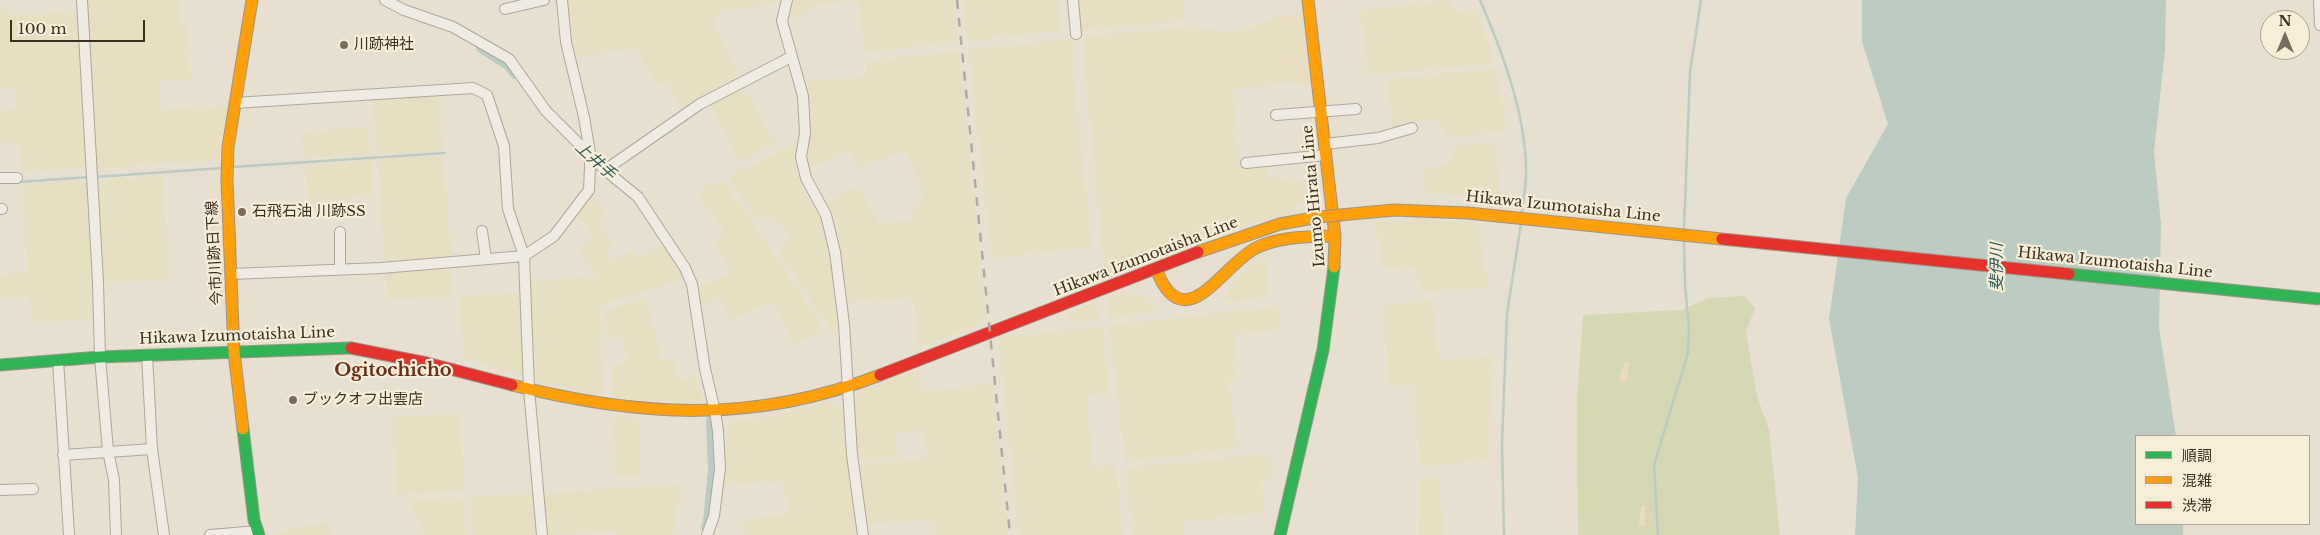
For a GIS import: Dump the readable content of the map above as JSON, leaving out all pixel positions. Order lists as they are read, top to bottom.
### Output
{
  "streets": {
    "main road": ["Izumo Hirata Line", "Hikawa Izumotaisha Line", "今市川跡日下線"]
  },
  "crossings": [
    ["Hikawa Izumotaisha Line", "今市川跡日下線"]
  ],
  "districts": ["Ogitochicho"],
  "water": ["上井手", "斐伊川"],
  "places": ["川跡神社", "石飛石油 川跡SS", "ブックオフ出雲店"],
  "legend": ["順調", "混雑", "渋滞"],
  "scale_bar": "100 m",
  "north": "top"
}
